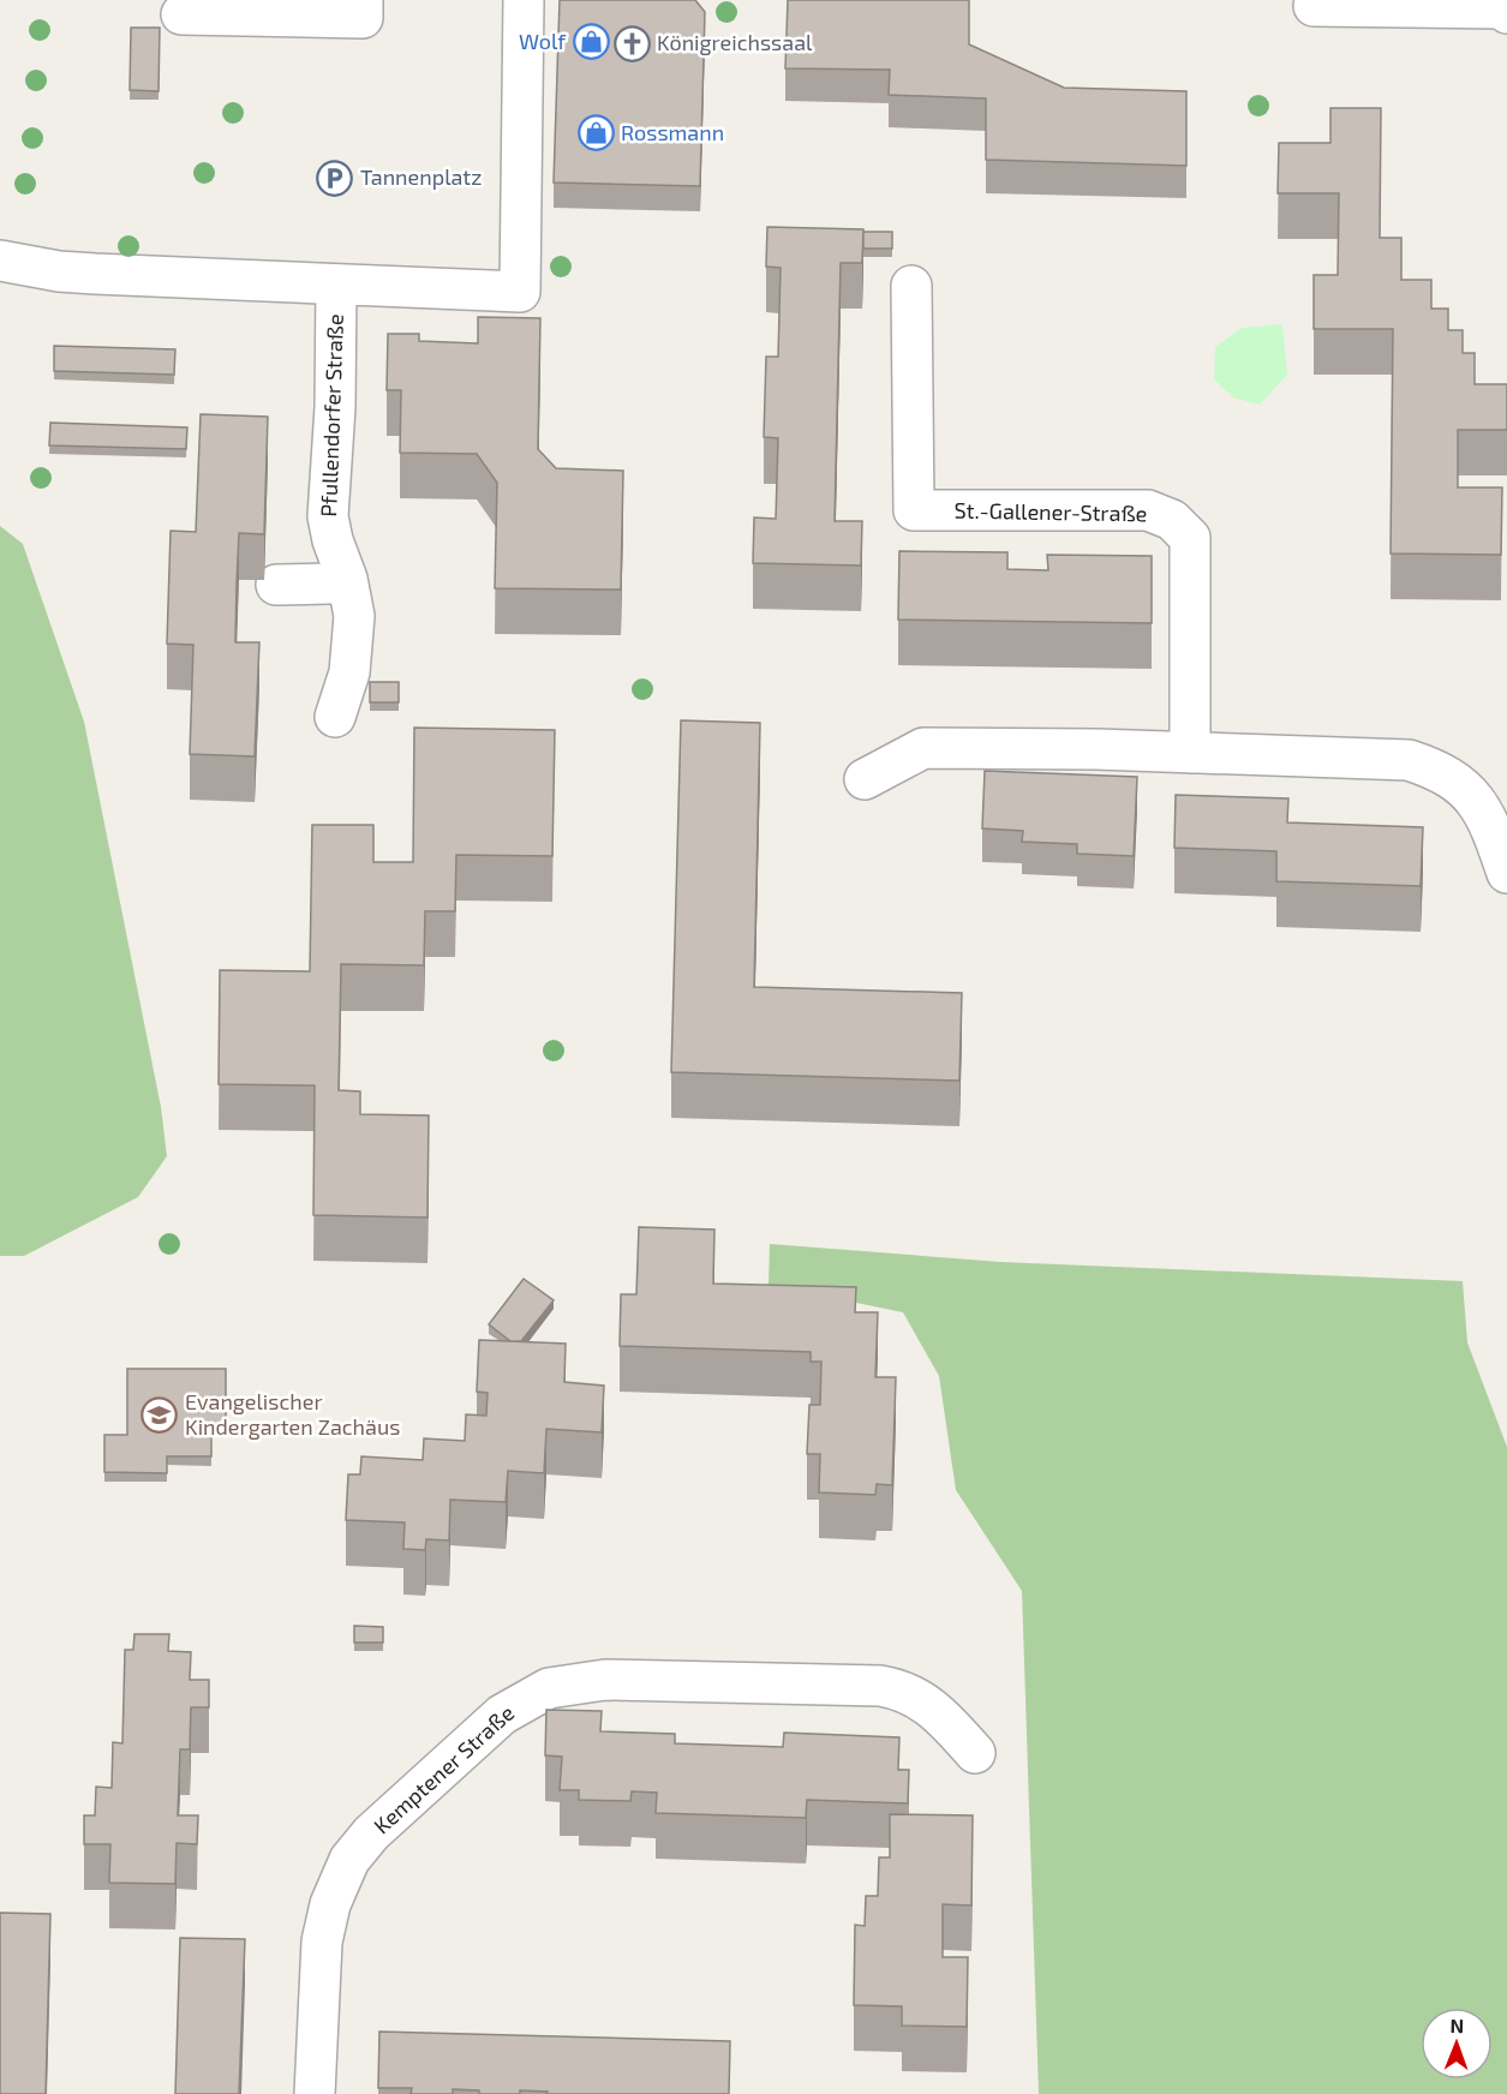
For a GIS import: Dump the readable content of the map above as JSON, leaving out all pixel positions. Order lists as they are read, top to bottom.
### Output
{
  "streets": {
    "street": ["Pfullendorfer Straße", "St.-Gallener-Straße", "Kemptener Straße"]
  },
  "places": {
    "shop": ["Wolf", "Rossmann"],
    "church": ["Königreichssaal"],
    "parking": ["Tannenplatz"],
    "school or university": ["Evangelischer Kindergarten Zachäus"]
  },
  "north": "top"
}
